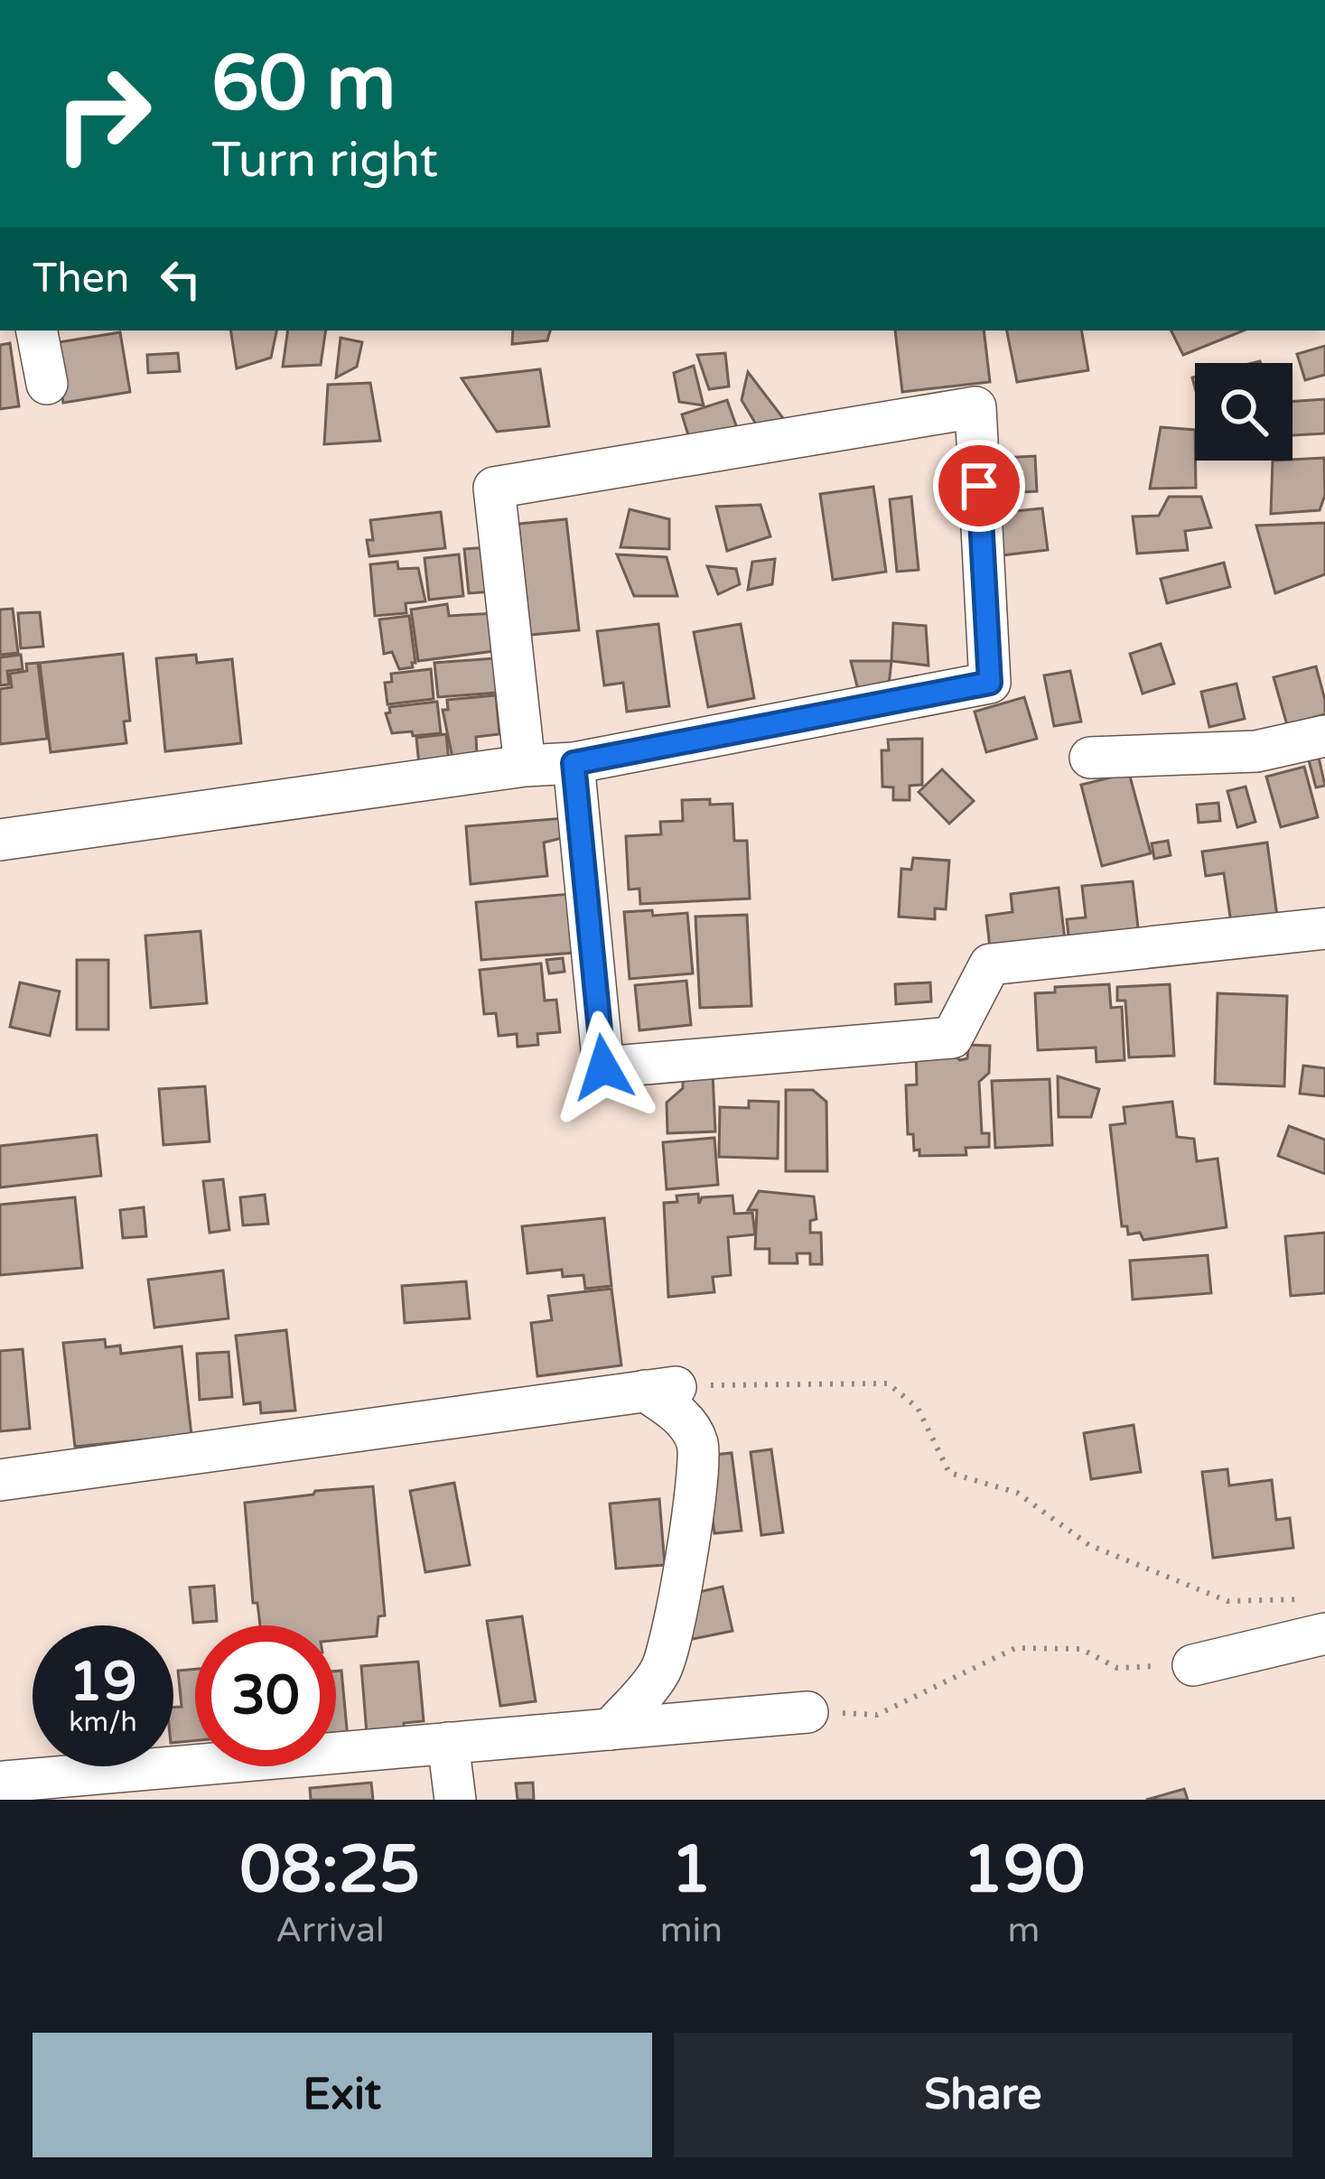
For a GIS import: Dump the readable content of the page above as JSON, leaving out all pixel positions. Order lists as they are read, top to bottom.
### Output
{
  "page": {
    "turn": ["60 m", "Turn right"],
    "then": "Then",
    "speed": "19 km/h",
    "limit": "30",
    "eta": [
      "08:25",
      "Arrival",
      "1",
      "min",
      "190",
      "m"
    ],
    "buttons": ["Exit", "Share"]
  }
}
